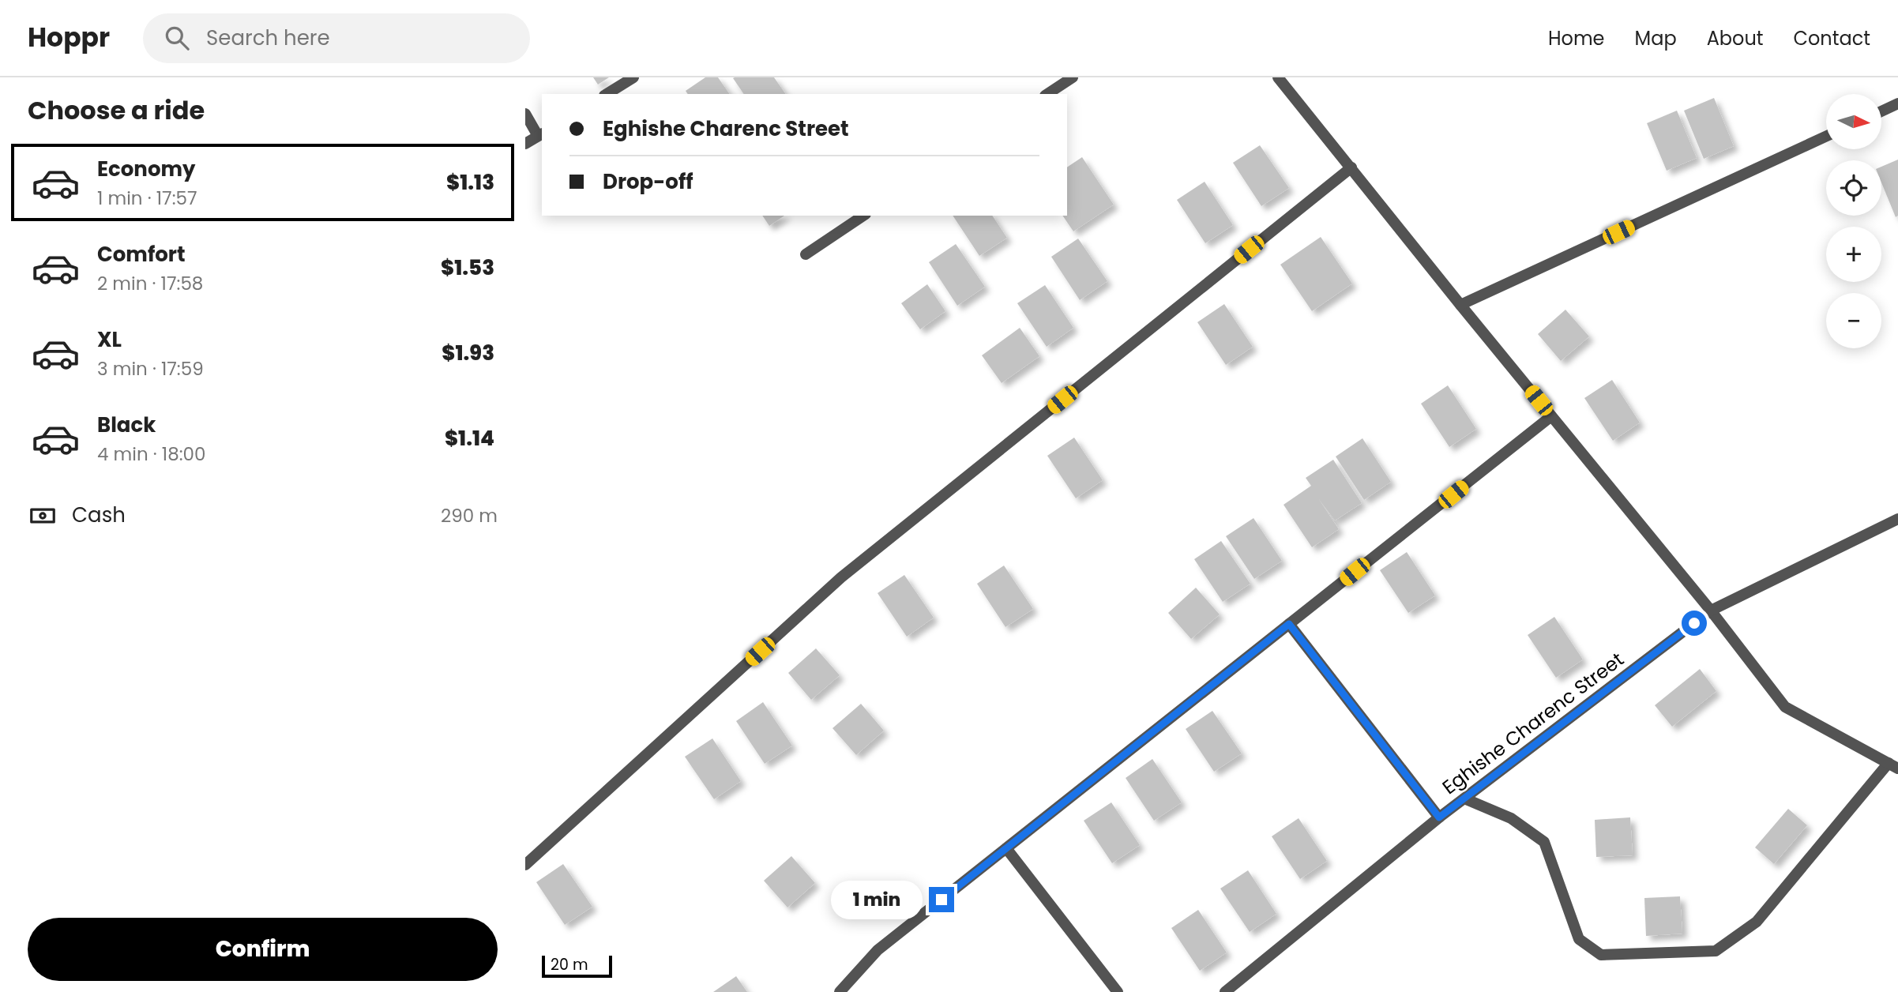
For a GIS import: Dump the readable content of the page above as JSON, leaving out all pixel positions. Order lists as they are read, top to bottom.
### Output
{
  "streets": {
    "street": ["Eghishe Charenc Street"]
  },
  "scale_bar": "20 m",
  "north": "right",
  "page": {
    "header": "Hoppr",
    "search": "Search here",
    "nav": [
      "Home",
      "Map",
      "About",
      "Contact"
    ],
    "heading": "Choose a ride",
    "map_buttons": ["+", "−"],
    "banner": ["Eghishe Charenc Street", "Drop-off"],
    "list": [
      {
        "name": "Economy",
        "note": "1 min · 17:57",
        "value": "$1.13"
      },
      {
        "name": "Comfort",
        "note": "2 min · 17:58",
        "value": "$1.53"
      },
      {
        "name": "XL",
        "note": "3 min · 17:59",
        "value": "$1.93"
      },
      {
        "name": "Black",
        "note": "4 min · 18:00",
        "value": "$1.14"
      }
    ],
    "pay": ["Cash", "290 m"],
    "bubble": "1 min",
    "buttons": "Confirm",
    "scale": "20 m"
  }
}
